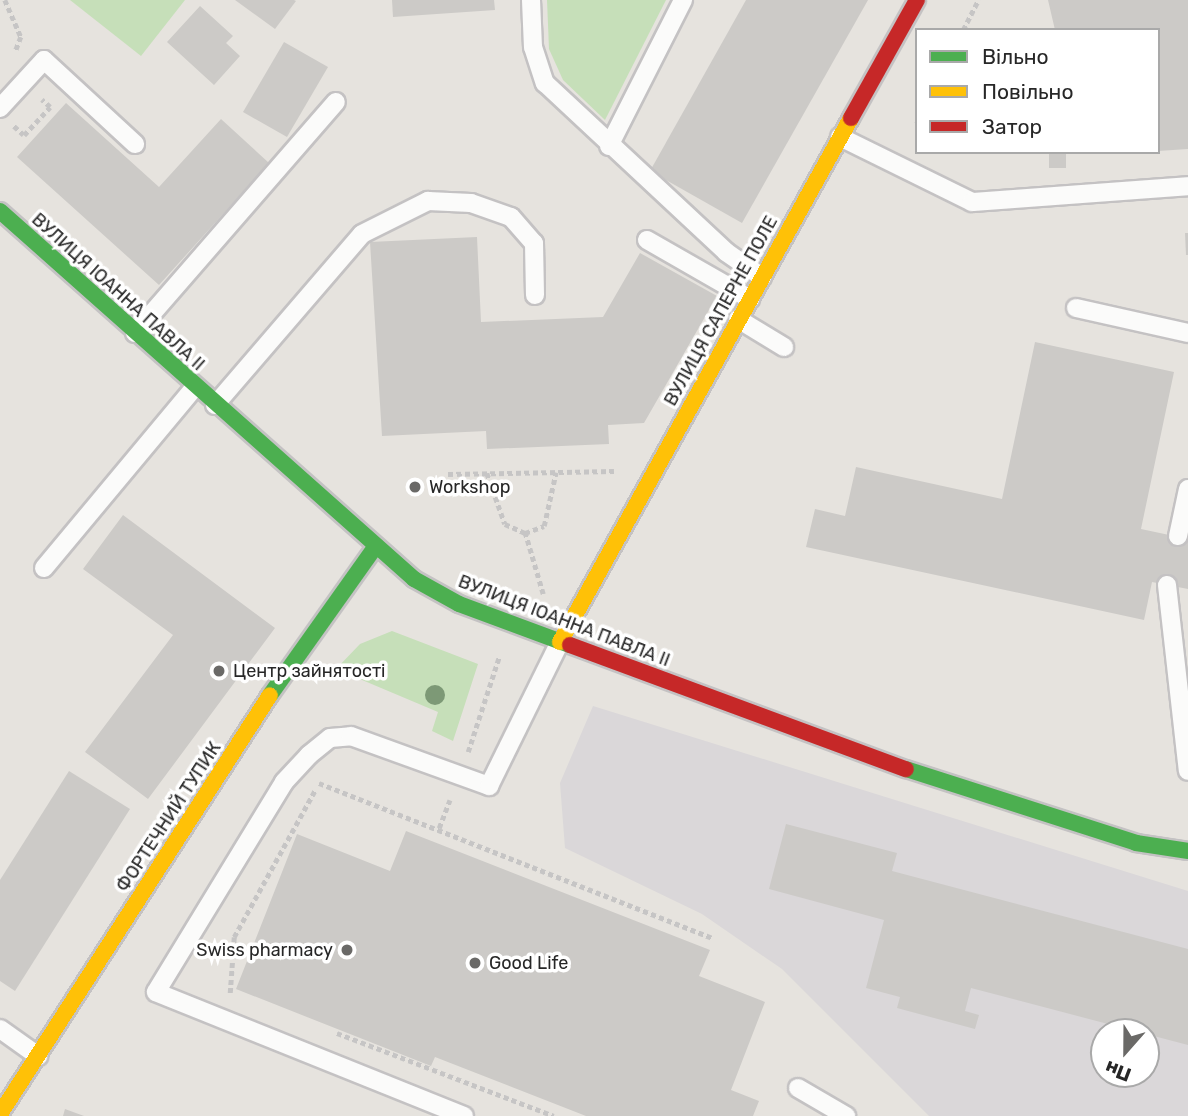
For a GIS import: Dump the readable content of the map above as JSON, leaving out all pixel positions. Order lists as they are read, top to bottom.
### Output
{
  "streets": {
    "street": ["ВУЛИЦЯ ІОАННА ПАВЛА II", "ВУЛИЦЯ САПЕРНЕ ПОЛЕ", "ФОРТЕЧНИЙ ТУПИК"]
  },
  "crossings": [
    ["ВУЛИЦЯ ІОАННА ПАВЛА II", "ВУЛИЦЯ САПЕРНЕ ПОЛЕ"],
    ["ВУЛИЦЯ ІОАННА ПАВЛА II", "ФОРТЕЧНИЙ ТУПИК"]
  ],
  "places": [
    "Workshop",
    "Центр зайнятості",
    "Swiss pharmacy",
    "Good Life"
  ],
  "legend": ["Вільно", "Повільно", "Затор"],
  "north": "bottom"
}
